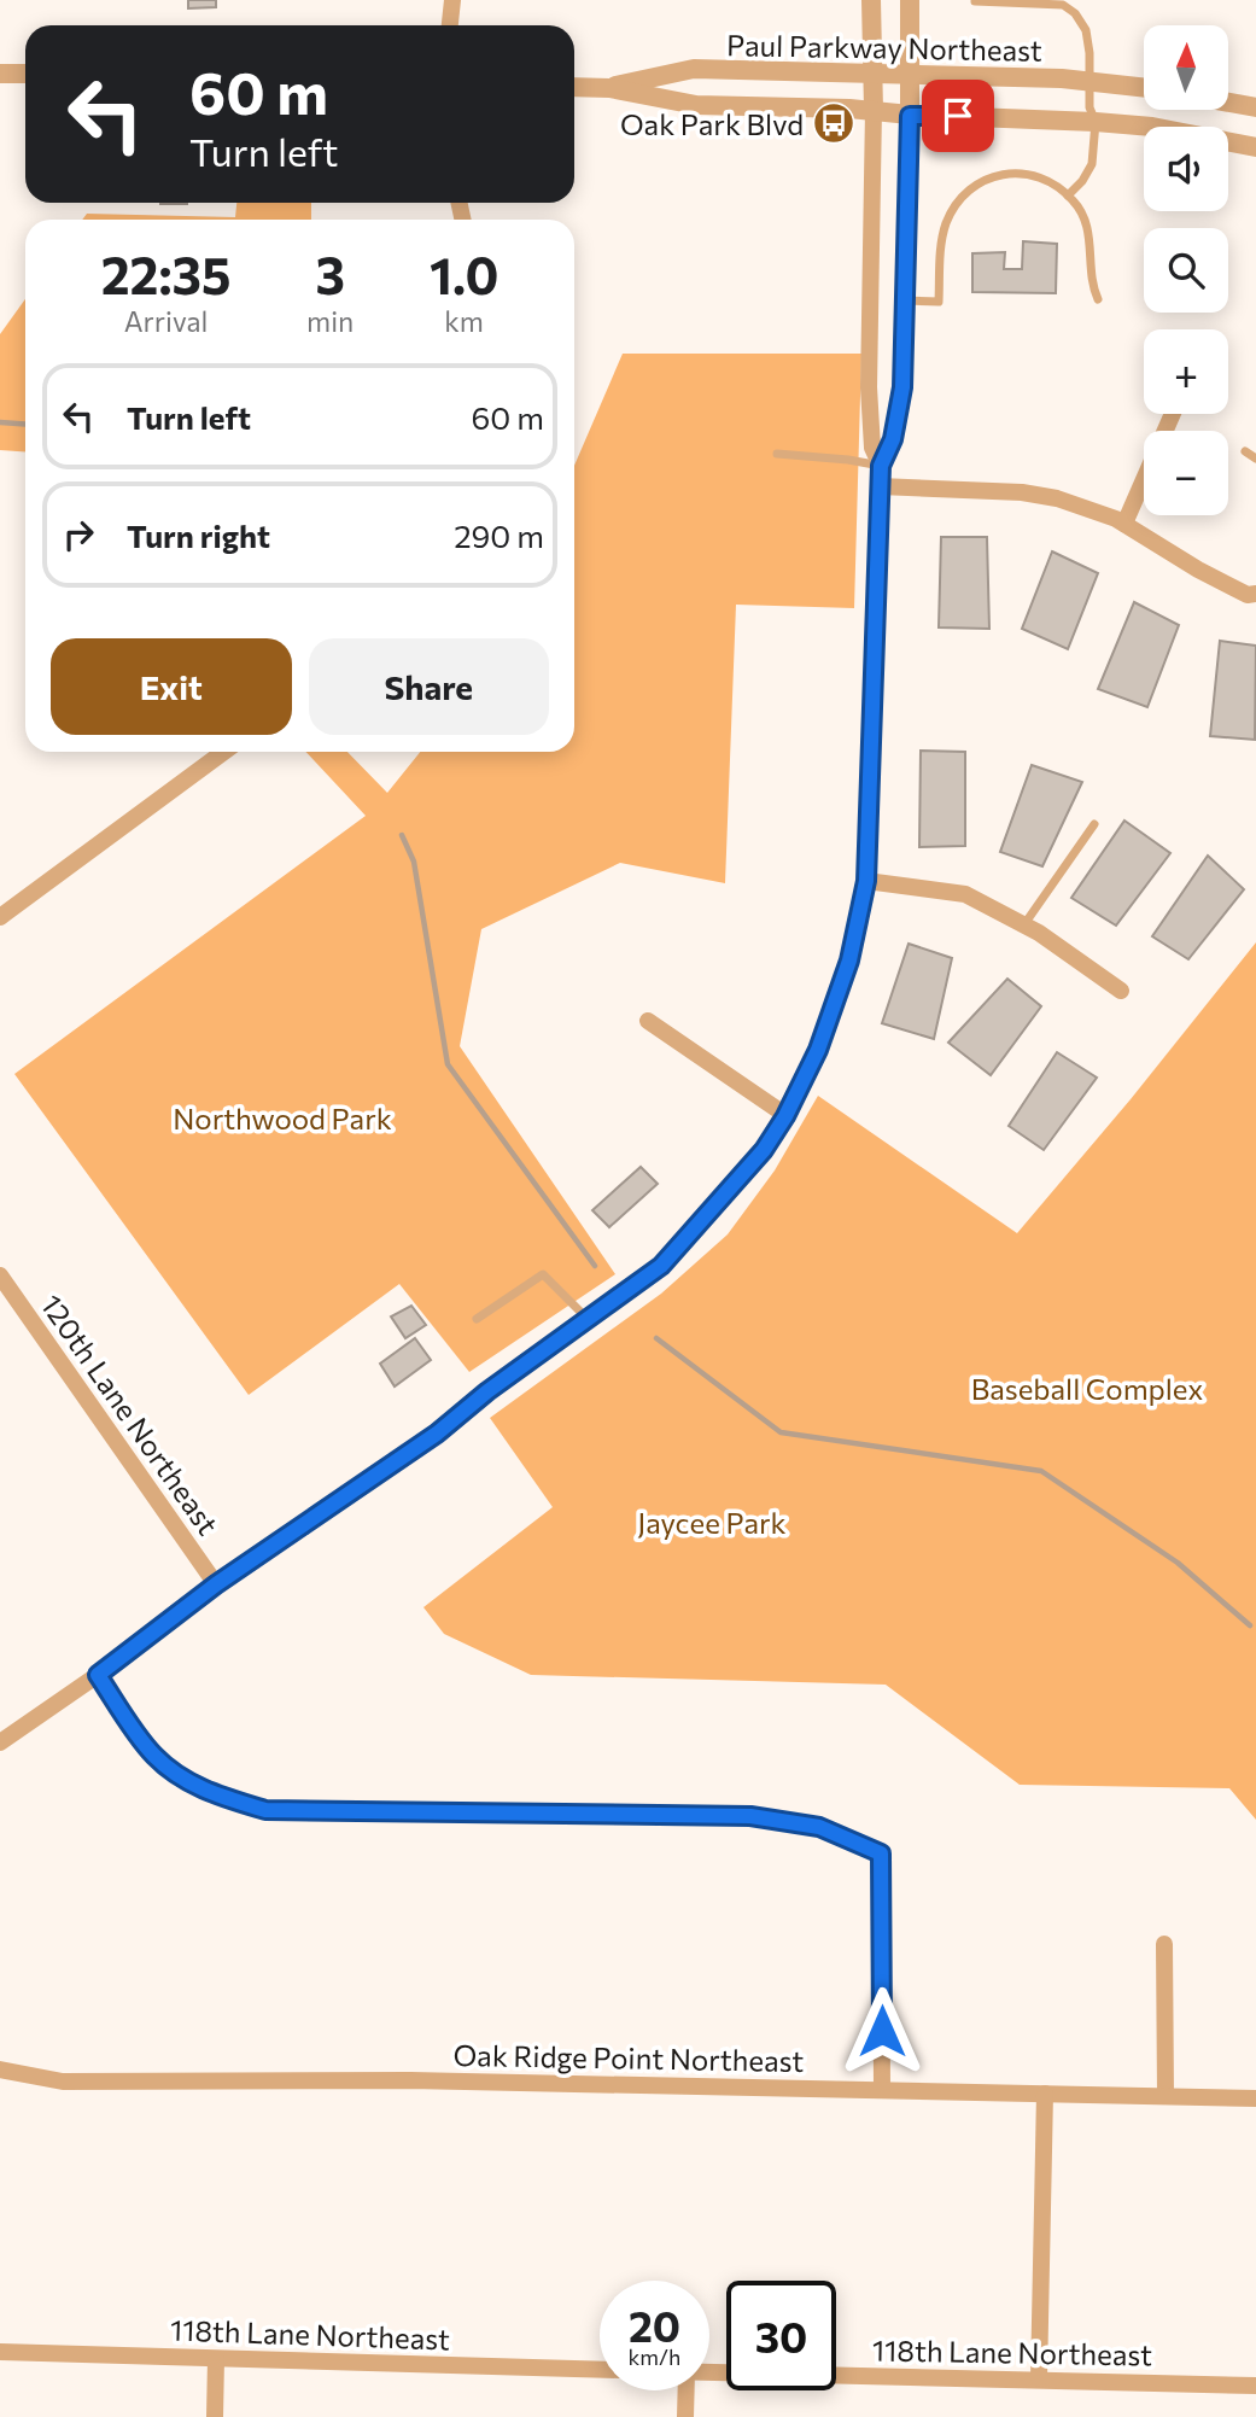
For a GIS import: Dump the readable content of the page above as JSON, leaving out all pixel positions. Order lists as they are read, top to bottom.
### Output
{
  "streets": {
    "street": [
      "Paul Parkway Northeast",
      "120th Lane Northeast",
      "Oak Ridge Point Northeast",
      "118th Lane Northeast"
    ]
  },
  "parks": ["Northwood Park", "Baseball Complex", "Jaycee Park"],
  "places": {
    "bus stop": ["Oak Park Blvd"]
  },
  "north": "top",
  "page": {
    "map_buttons": ["+", "−"],
    "turn": ["60 m", "Turn left"],
    "eta": [
      "22:35",
      "Arrival",
      "3",
      "min",
      "1.0",
      "km"
    ],
    "list": [
      {
        "name": "Turn left",
        "value": "60 m"
      },
      {
        "name": "Turn right",
        "value": "290 m"
      }
    ],
    "buttons": ["Exit", "Share"],
    "speed": "20 km/h",
    "limit": "30"
  }
}
